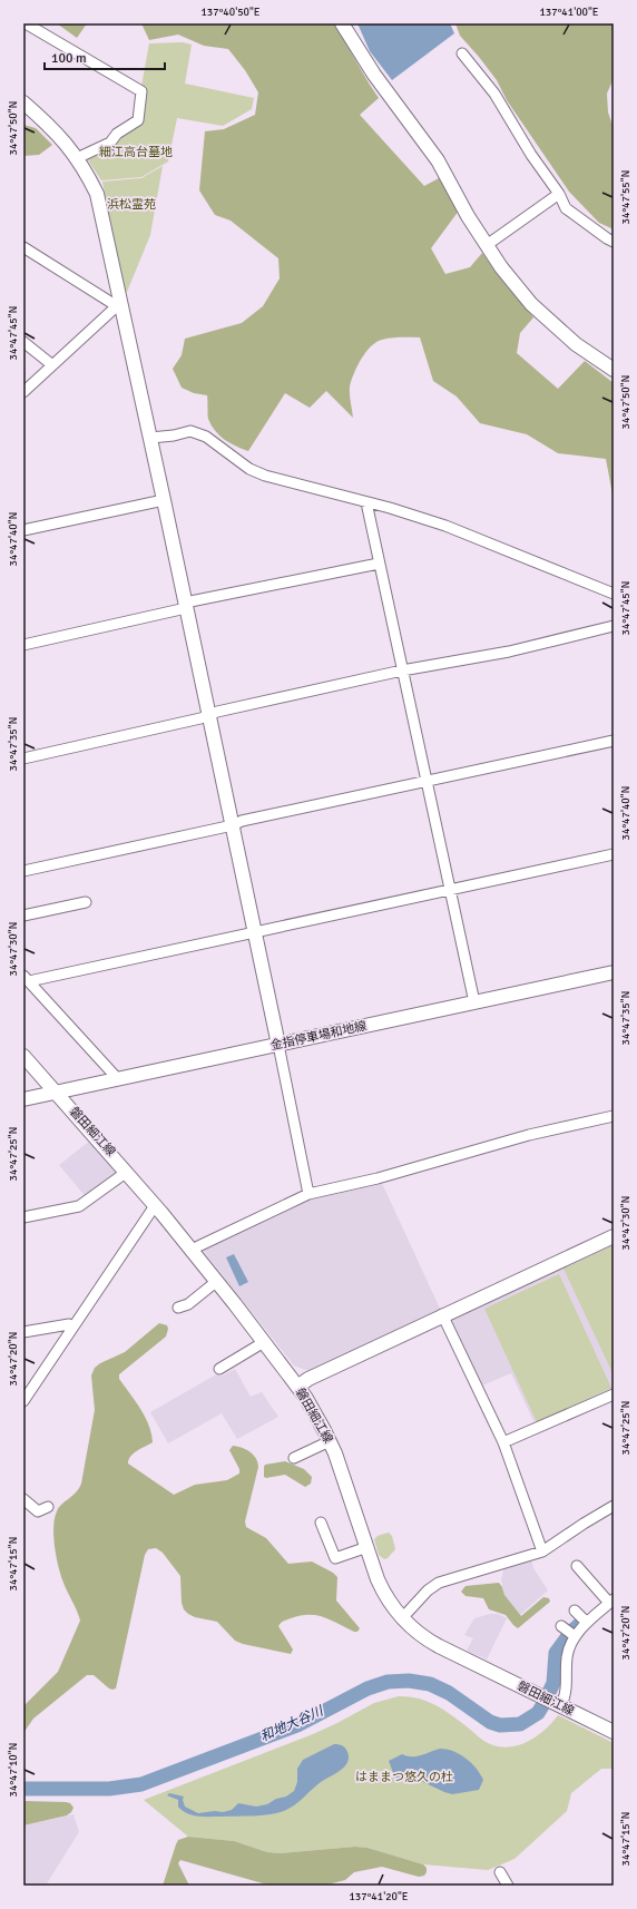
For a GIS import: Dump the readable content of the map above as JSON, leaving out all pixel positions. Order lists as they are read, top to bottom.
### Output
{
  "streets": {
    "street": ["金指停車場和地線", "磐田細江線"]
  },
  "crossings": [
    ["金指停車場和地線", "磐田細江線"]
  ],
  "water": ["和地大谷川"],
  "parks": ["細江高台墓地", "浜松霊苑", "はままつ悠久の杜"],
  "scale_bar": "100 m",
  "coordinates": [
    "137°40'50\"E",
    "137°41'00\"E",
    "34°47'50\"N",
    "34°47'55\"N",
    "34°47'45\"N",
    "34°47'40\"N",
    "34°47'35\"N",
    "34°47'30\"N",
    "34°47'25\"N",
    "34°47'20\"N",
    "34°47'15\"N",
    "34°47'10\"N",
    "137°41'20\"E"
  ]
}
